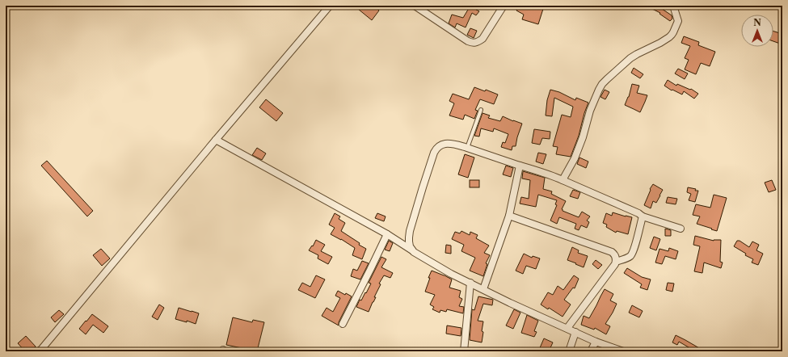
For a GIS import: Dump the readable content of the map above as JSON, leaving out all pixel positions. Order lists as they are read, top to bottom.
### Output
{
  "north": "top"
}
